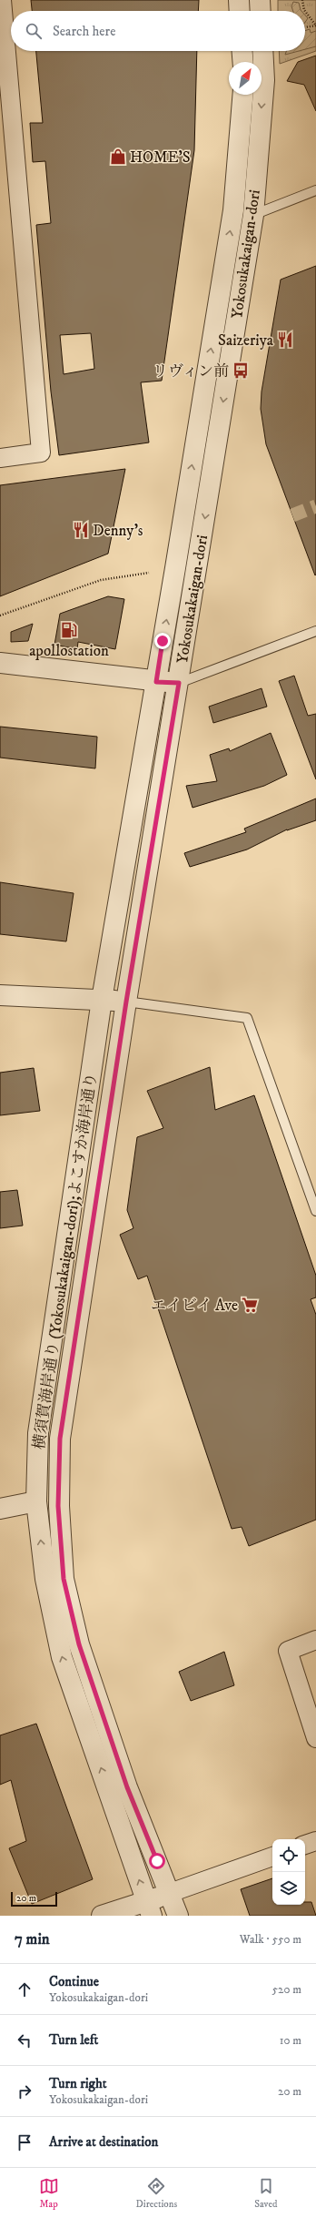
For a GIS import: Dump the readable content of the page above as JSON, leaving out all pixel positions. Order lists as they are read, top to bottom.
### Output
{
  "streets": {
    "street": ["Yokosukakaigan-dori", "横須賀海岸通り (Yokosukakaigan-dori);よこすか海岸通り"]
  },
  "crossings": [
    ["Yokosukakaigan-dori", "横須賀海岸通り (Yokosukakaigan-dori);よこすか海岸通り"]
  ],
  "places": {
    "shop": ["HOME'S"],
    "restaurant": ["Saizeriya", "Denny's"],
    "bus stop": ["リヴィン前"],
    "fuel station": ["apollostation"],
    "supermarket": ["エイビイ Ave"]
  },
  "scale_bar": "20 m",
  "north": "top right",
  "page": {
    "search": "Search here",
    "scale": "20 m",
    "heading": ["7 min", "Walk · 550 m"],
    "list": [
      ["Continue", "Yokosukakaigan-dori", "520 m"],
      ["Turn left", "10 m"],
      ["Turn right", "Yokosukakaigan-dori", "20 m"],
      "Arrive at destination"
    ],
    "nav": ["Map", "Directions", "Saved"]
  }
}
